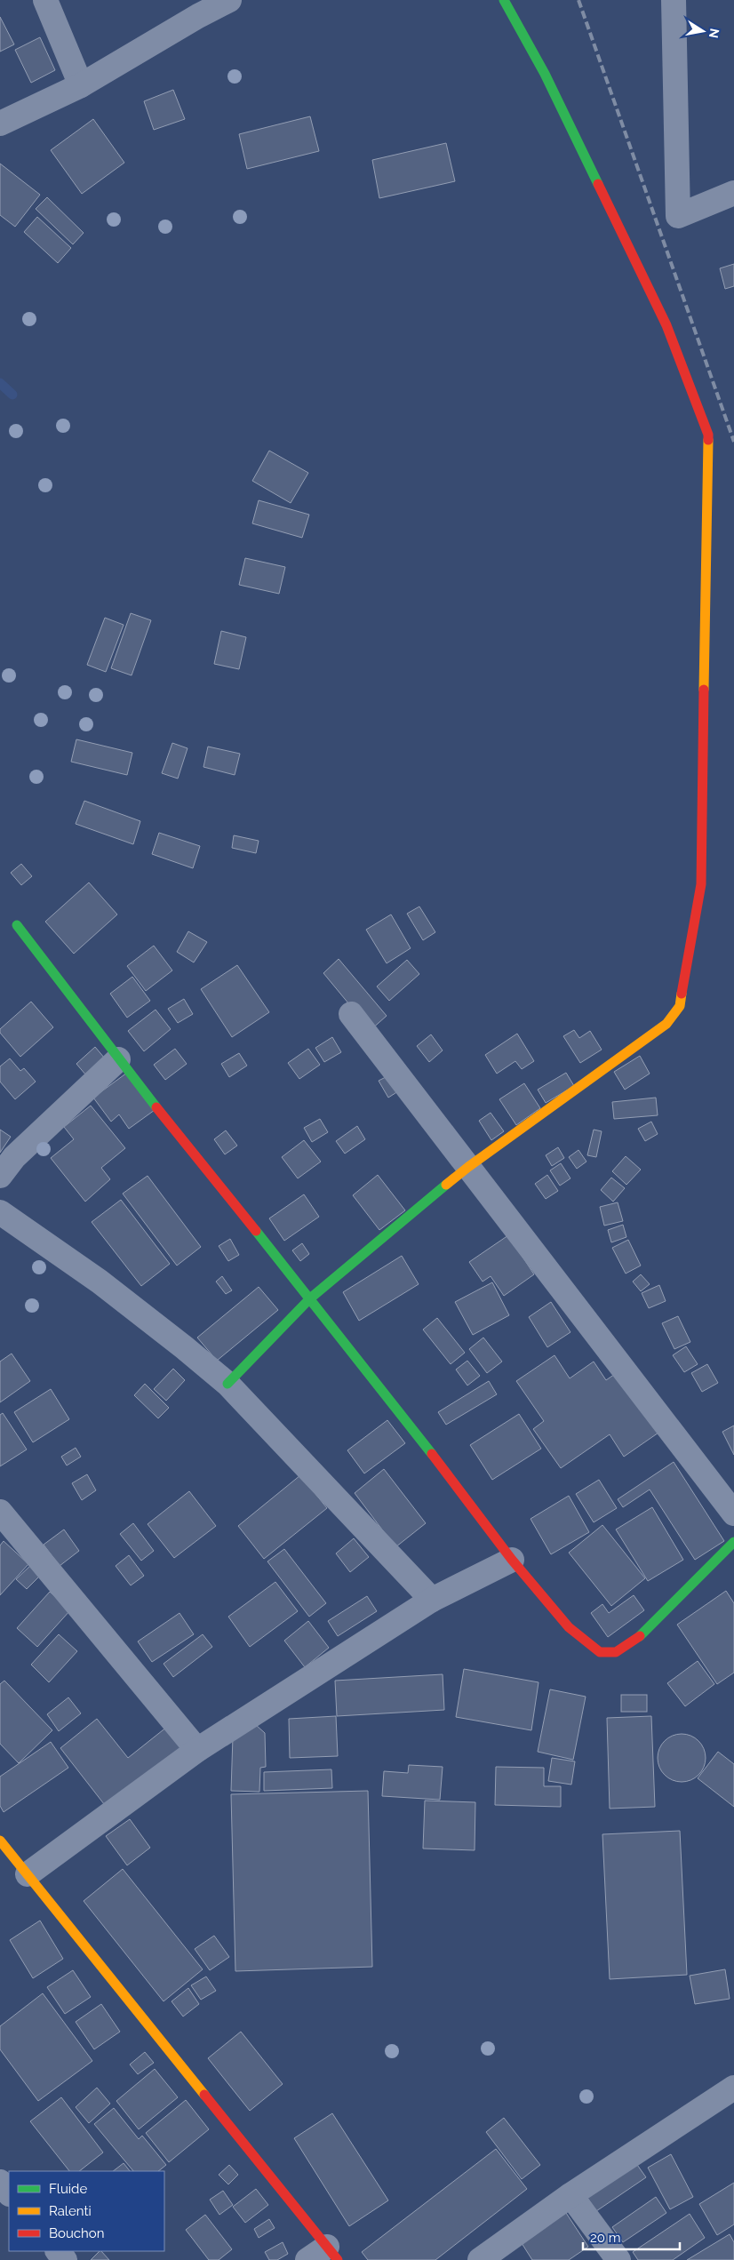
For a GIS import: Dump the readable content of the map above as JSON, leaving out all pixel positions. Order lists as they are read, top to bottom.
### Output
{
  "legend": ["Fluide", "Ralenti", "Bouchon"],
  "scale_bar": "20 m",
  "north": "right"
}
